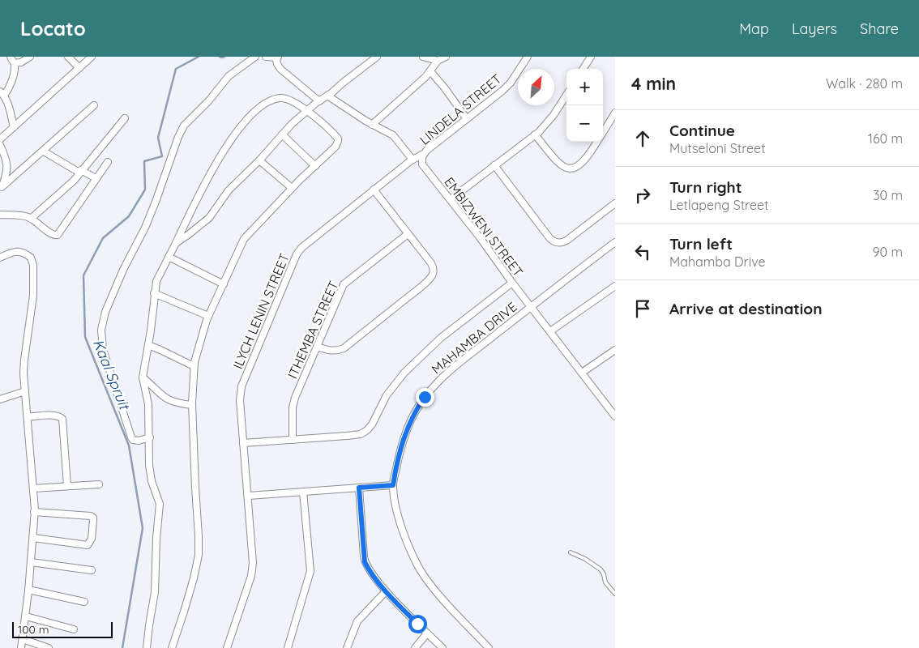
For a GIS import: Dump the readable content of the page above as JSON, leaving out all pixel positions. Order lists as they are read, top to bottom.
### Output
{
  "streets": {
    "street": [
      "LINDELA STREET",
      "EMBIZWENI STREET",
      "ILYCH LENIN STREET",
      "ITHEMBA STREET",
      "MAHAMBA DRIVE"
    ]
  },
  "crossings": [
    ["LINDELA STREET", "EMBIZWENI STREET"],
    ["LINDELA STREET", "ILYCH LENIN STREET"],
    ["EMBIZWENI STREET", "MAHAMBA DRIVE"]
  ],
  "water": ["Kaal Spruit"],
  "scale_bar": "100 m",
  "north": "top right",
  "page": {
    "header": "Locato",
    "nav": ["Map", "Layers", "Share"],
    "heading": ["4 min", "Walk · 280 m"],
    "map_buttons": ["+", "−"],
    "list": [
      ["Continue", "Mutseloni Street", "160 m"],
      ["Turn right", "Letlapeng Street", "30 m"],
      ["Turn left", "Mahamba Drive", "90 m"],
      "Arrive at destination"
    ],
    "scale": "100 m"
  }
}
